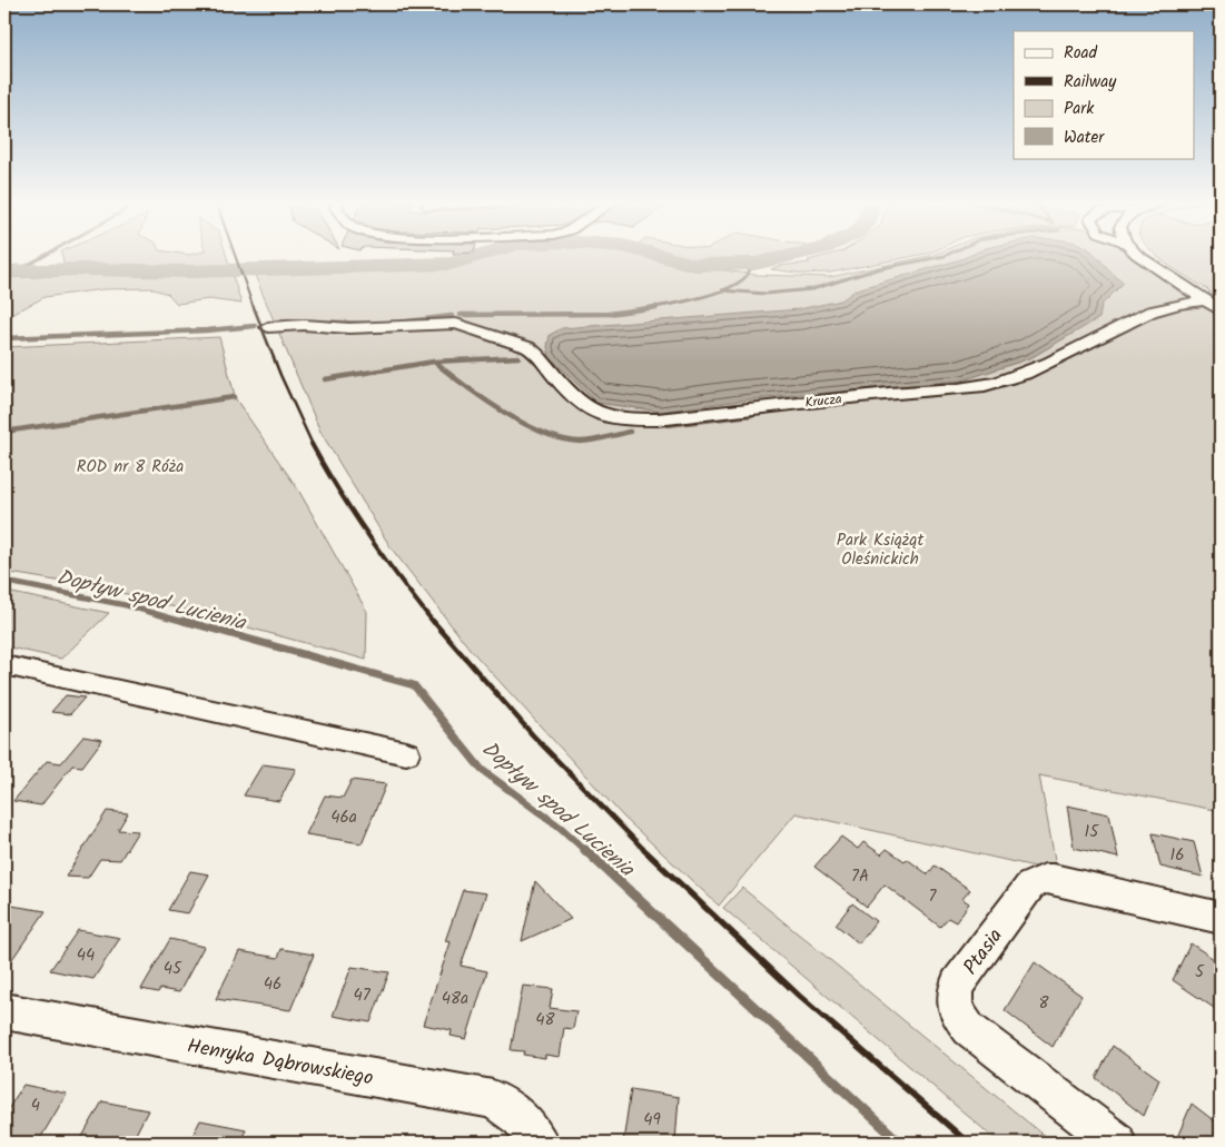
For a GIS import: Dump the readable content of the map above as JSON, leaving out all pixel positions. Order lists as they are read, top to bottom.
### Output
{
  "streets": {
    "street": ["Krucza", "Ptasia", "Henryka Dąbrowskiego"]
  },
  "water": ["Dopływ spod Lucienia"],
  "parks": ["ROD nr 8 Róża", "Park Książąt Oleśnickich"],
  "house_numbers": [
    "46a",
    "15",
    "16",
    "7A",
    "7",
    "44",
    "45",
    "5",
    "46",
    "47",
    "48a",
    "8",
    "48",
    "4",
    "49"
  ],
  "legend": [
    "Road",
    "Railway",
    "Park",
    "Water"
  ]
}
